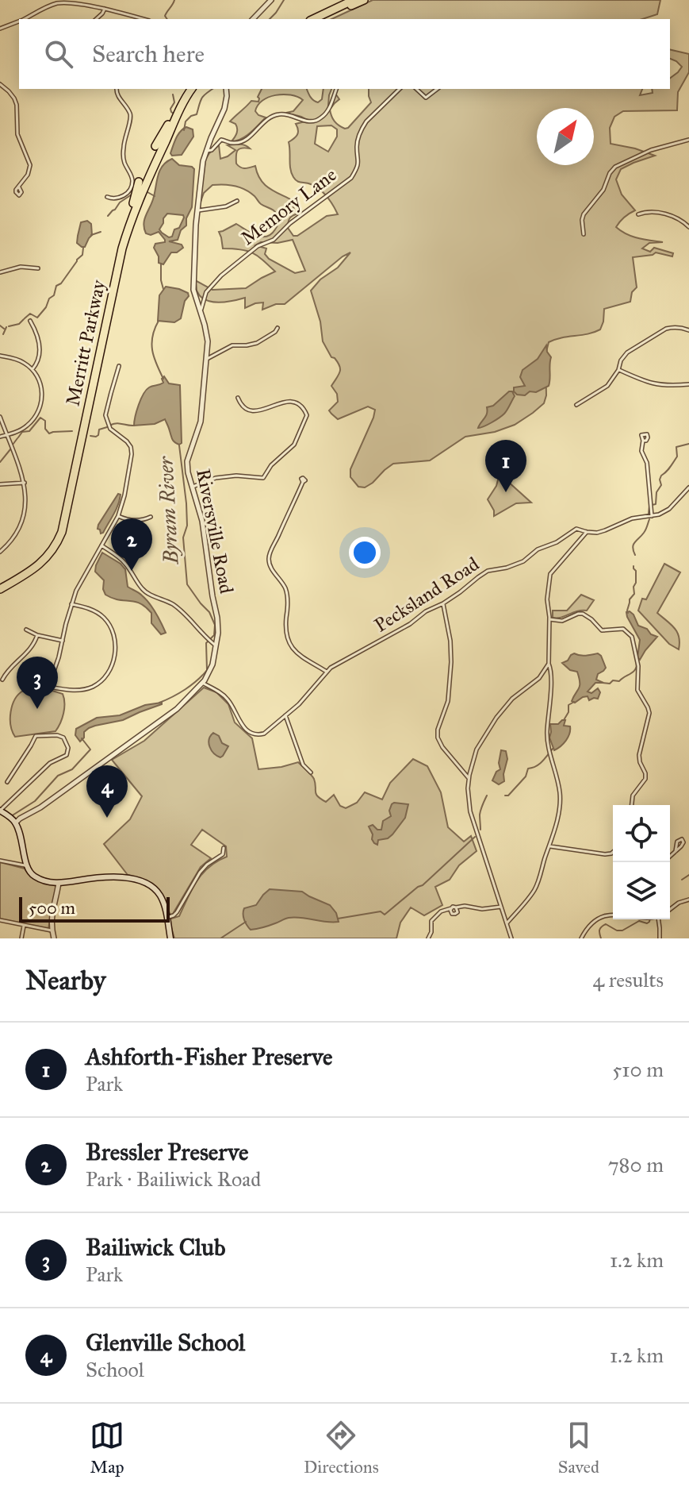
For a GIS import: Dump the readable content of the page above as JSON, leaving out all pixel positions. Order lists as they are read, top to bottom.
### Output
{
  "streets": {
    "highway": ["Merritt Parkway"],
    "street": ["Memory Lane", "Riversville Road", "Pecksland Road"]
  },
  "crossings": [
    ["Memory Lane", "Riversville Road"],
    ["Riversville Road", "Pecksland Road"]
  ],
  "water": ["Byram River"],
  "scale_bar": "500 m",
  "north": "top right",
  "page": {
    "search": "Search here",
    "pins": [
      "1",
      "2",
      "3",
      "4"
    ],
    "scale": "500 m",
    "heading": ["Nearby", "4 results"],
    "list": [
      {
        "mark": "1",
        "name": "Ashforth-Fisher Preserve",
        "note": "Park",
        "value": "510 m"
      },
      {
        "mark": "2",
        "name": "Bressler Preserve",
        "note": "Park · Bailiwick Road",
        "value": "780 m"
      },
      {
        "mark": "3",
        "name": "Bailiwick Club",
        "note": "Park",
        "value": "1.2 km"
      },
      {
        "mark": "4",
        "name": "Glenville School",
        "note": "School",
        "value": "1.2 km"
      }
    ],
    "nav": ["Map", "Directions", "Saved"]
  }
}
